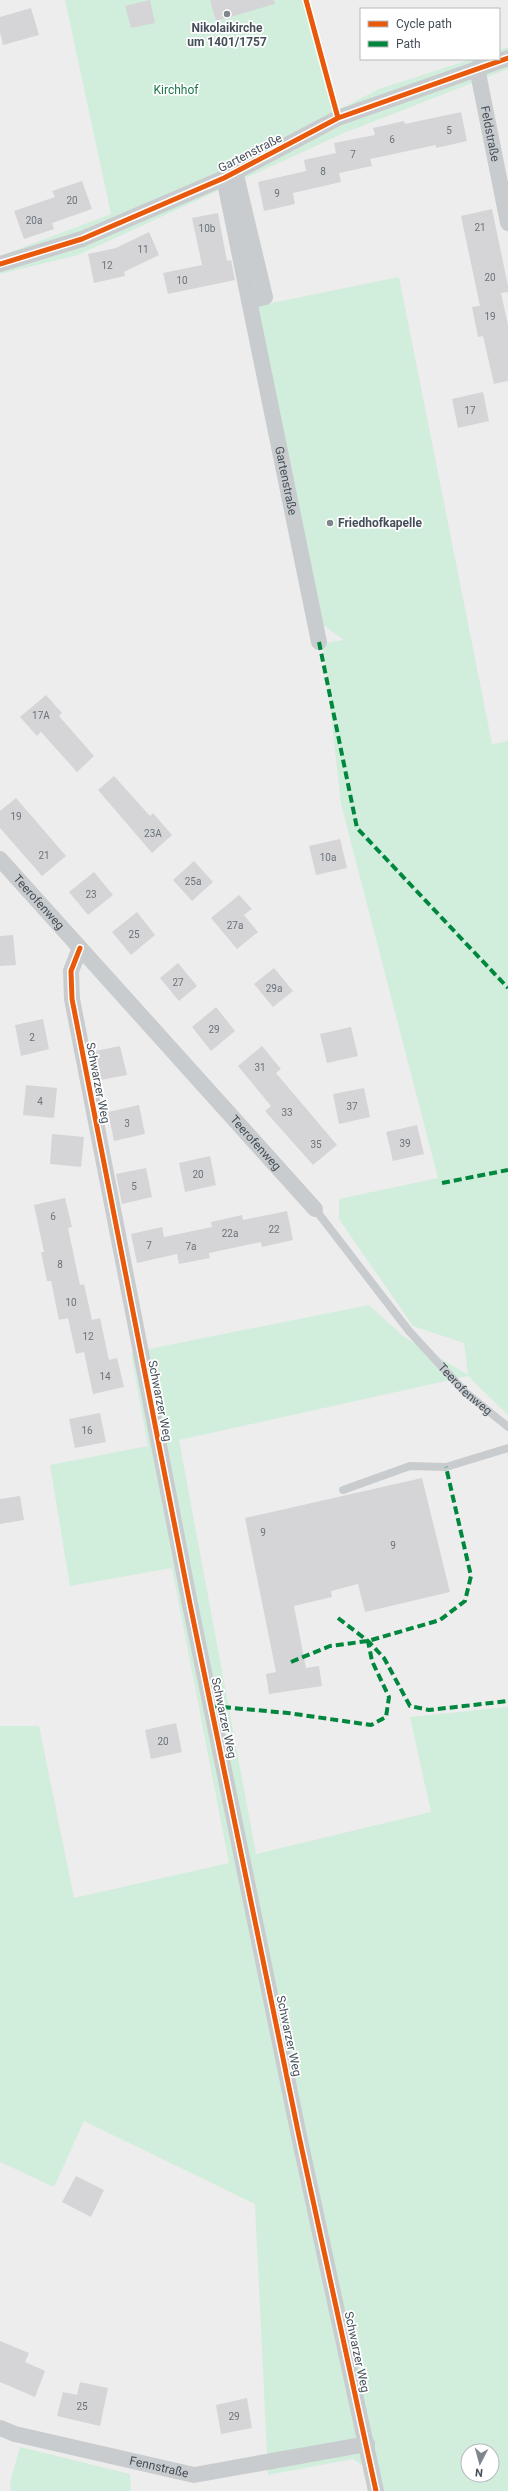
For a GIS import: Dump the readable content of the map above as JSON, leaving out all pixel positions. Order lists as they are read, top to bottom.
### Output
{
  "streets": {
    "street": [
      "Feldstraße",
      "Gartenstraße",
      "Teerofenweg",
      "Schwarzer Weg",
      "Fennstraße"
    ]
  },
  "crossings": [
    ["Feldstraße", "Gartenstraße"],
    ["Teerofenweg", "Schwarzer Weg"],
    ["Schwarzer Weg", "Fennstraße"]
  ],
  "parks": ["Kirchhof"],
  "places": ["Nikolaikirche um 1401/1757", "Friedhofkapelle"],
  "house_numbers": [
    "5",
    "6",
    "7",
    "8",
    "9",
    "20",
    "20a",
    "21",
    "10b",
    "11",
    "12",
    "20",
    "10",
    "19",
    "17",
    "17A",
    "19",
    "23A",
    "21",
    "10a",
    "25a",
    "23",
    "27a",
    "25",
    "27",
    "29a",
    "29",
    "2",
    "31",
    "4",
    "37",
    "33",
    "3",
    "39",
    "35",
    "20",
    "5",
    "6",
    "22",
    "22a",
    "7",
    "7a",
    "8",
    "10",
    "12",
    "14",
    "16",
    "9",
    "9",
    "20",
    "25",
    "29"
  ],
  "legend": ["Cycle path", "Path"],
  "north": "bottom"
}
